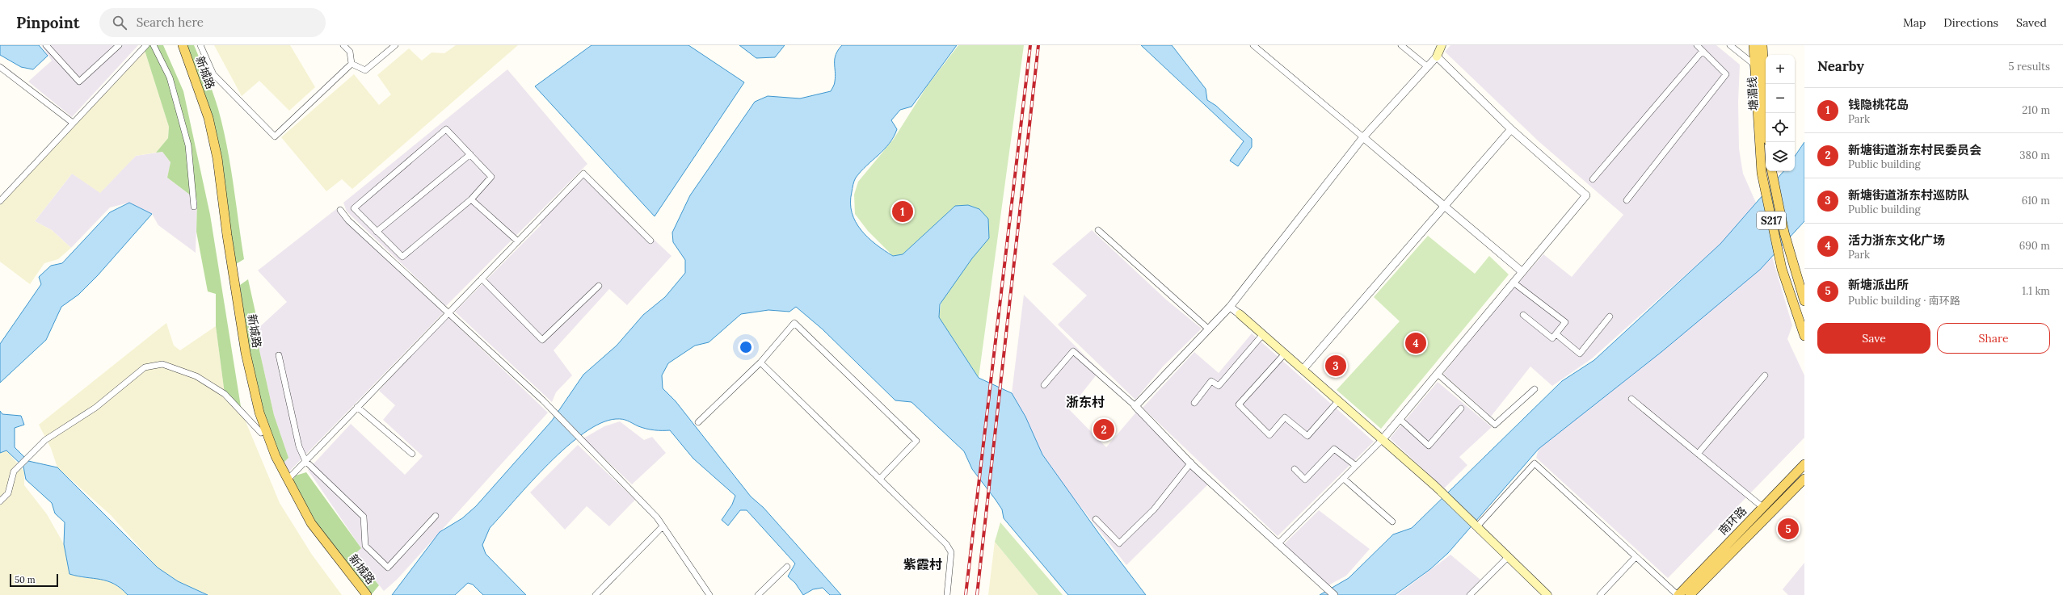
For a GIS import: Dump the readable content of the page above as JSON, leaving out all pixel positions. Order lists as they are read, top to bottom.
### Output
{
  "streets": {
    "main road": [
      "新城路",
      "塘湄线",
      "S217",
      "南环路"
    ]
  },
  "districts": ["浙东村", "紫霞村"],
  "scale_bar": "50 m",
  "page": {
    "header": "Pinpoint",
    "search": "Search here",
    "nav": ["Map", "Directions", "Saved"],
    "heading": ["Nearby", "5 results"],
    "map_buttons": ["+", "−"],
    "list": [
      {
        "mark": "1",
        "name": "钱隐桃花岛",
        "note": "Park",
        "value": "210 m"
      },
      {
        "mark": "2",
        "name": "新塘街道浙东村民委员会",
        "note": "Public building",
        "value": "380 m"
      },
      {
        "mark": "3",
        "name": "新塘街道浙东村巡防队",
        "note": "Public building",
        "value": "610 m"
      },
      {
        "mark": "4",
        "name": "活力浙东文化广场",
        "note": "Park",
        "value": "690 m"
      },
      {
        "mark": "5",
        "name": "新塘派出所",
        "note": "Public building · 南环路",
        "value": "1.1 km"
      }
    ],
    "pins": [
      "1",
      "4",
      "3",
      "2",
      "5"
    ],
    "buttons": ["Save", "Share"],
    "scale": "50 m"
  }
}
